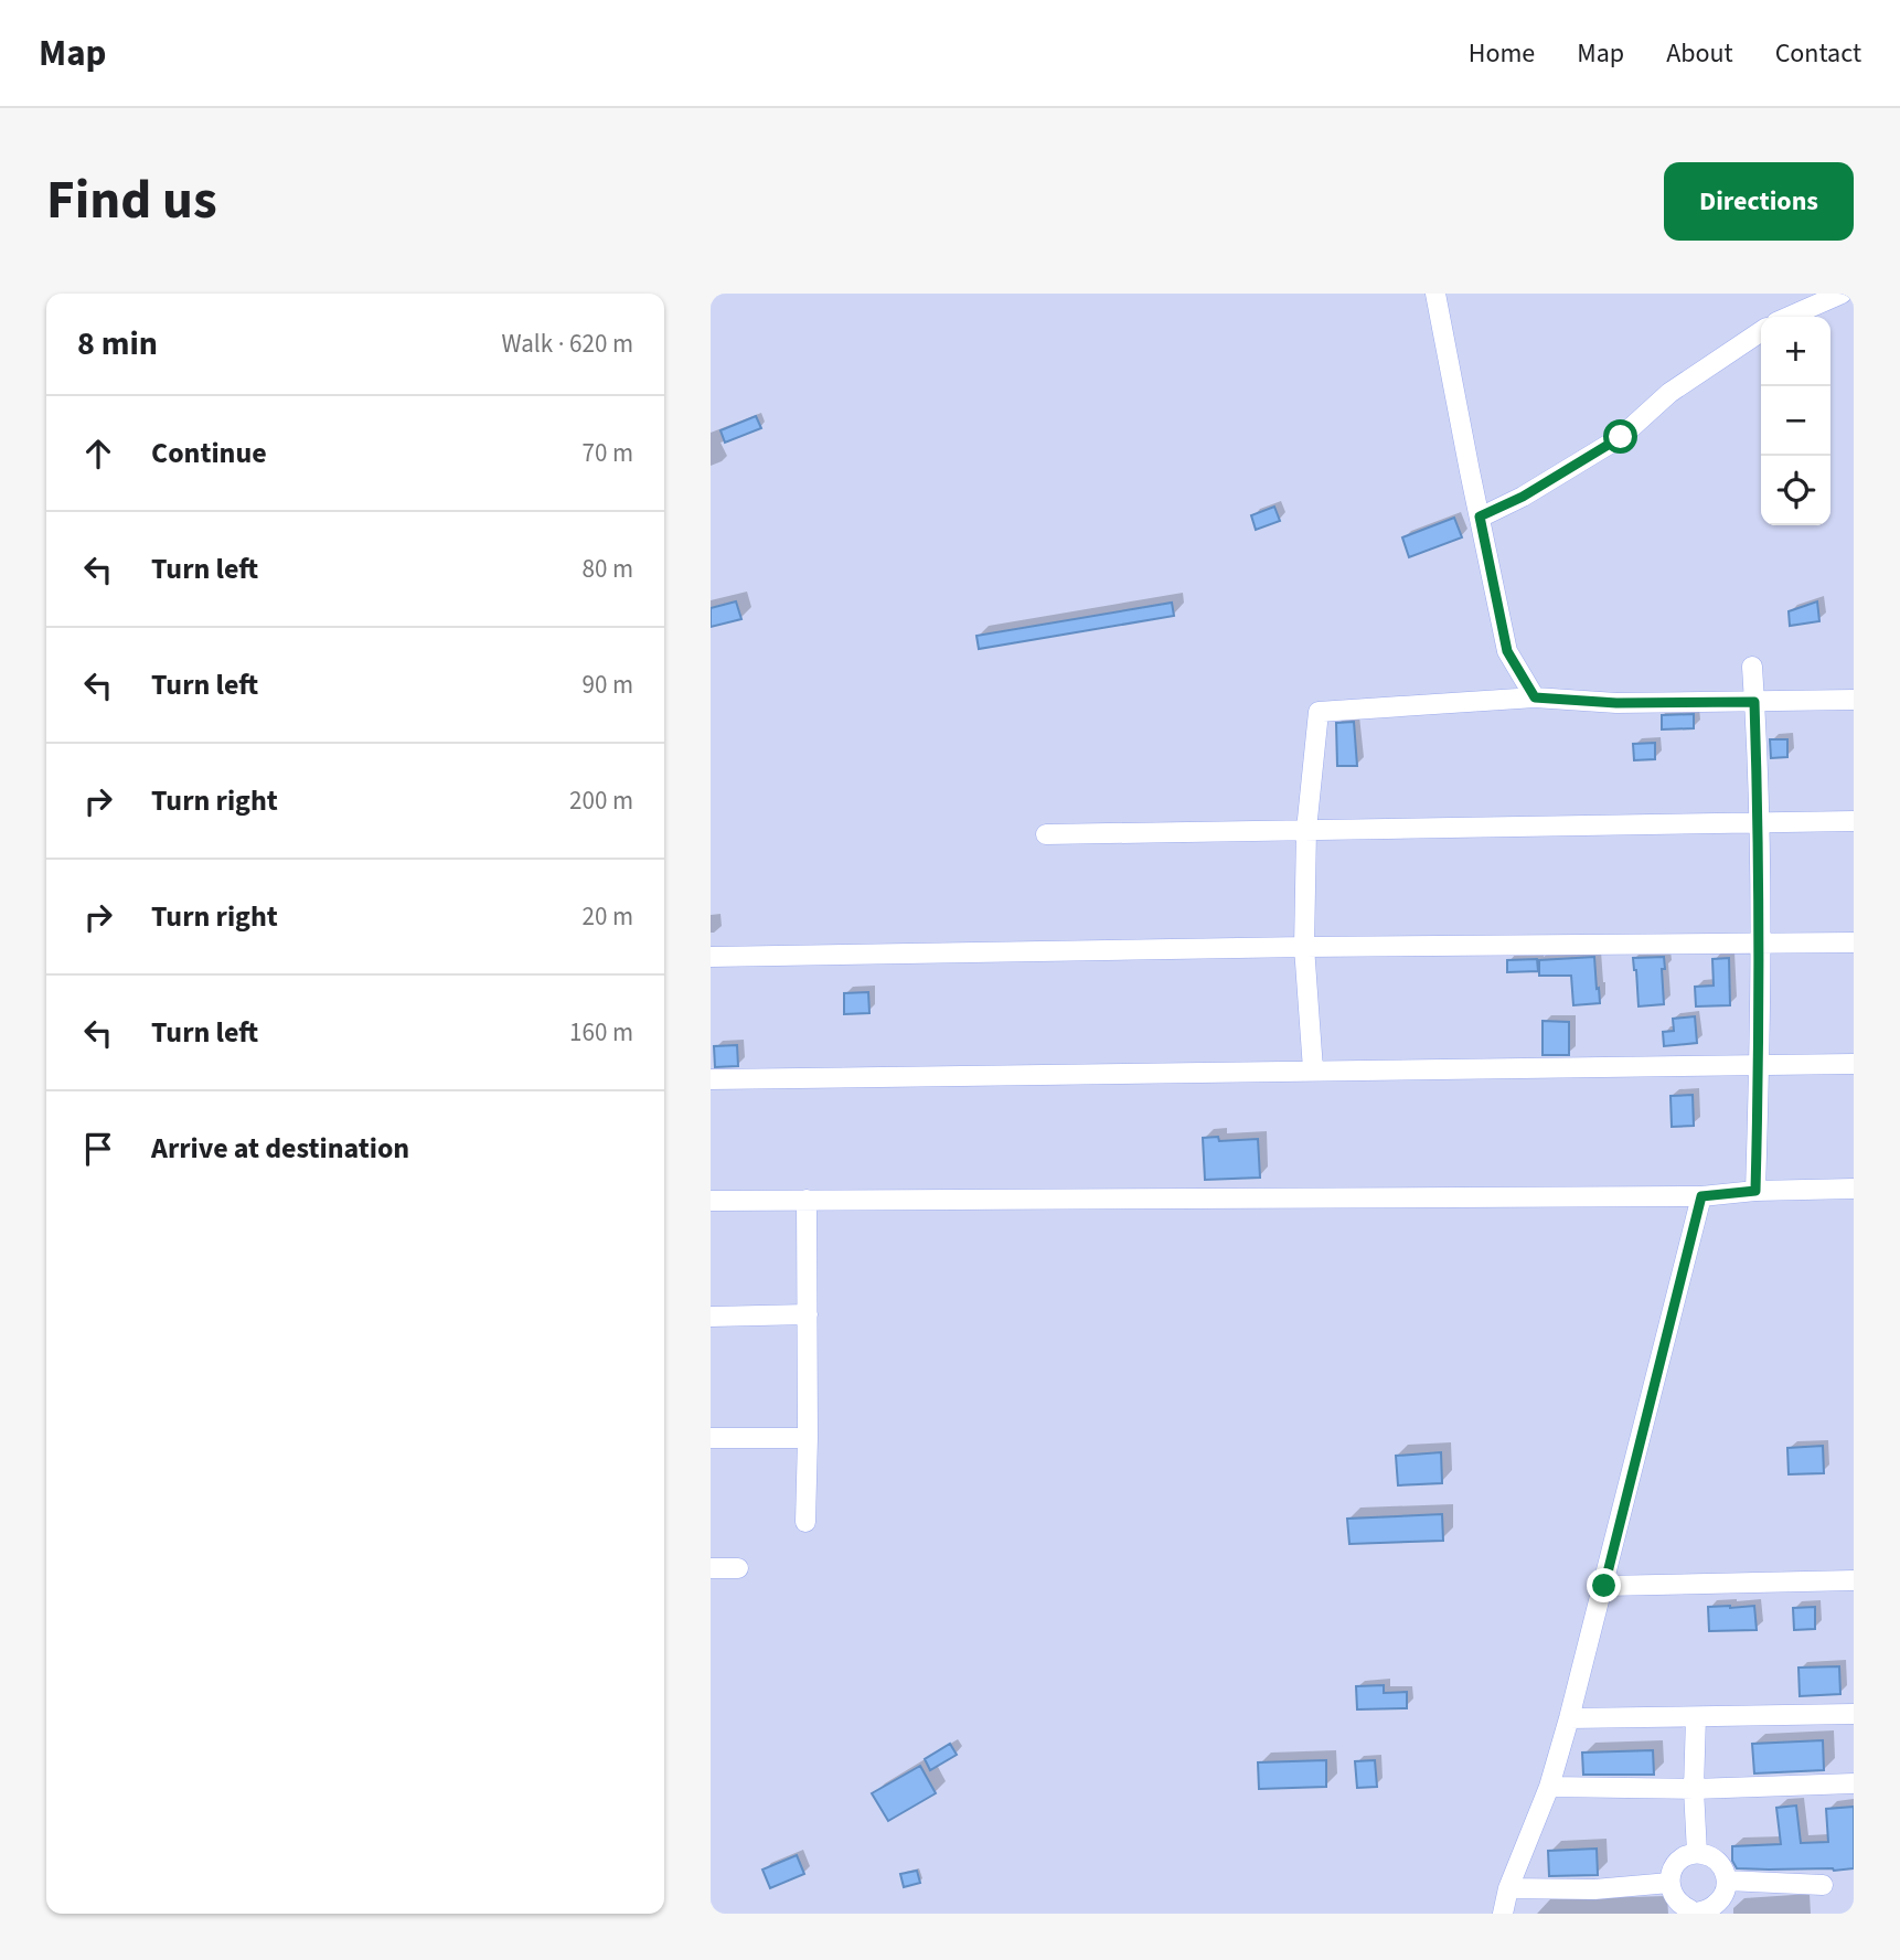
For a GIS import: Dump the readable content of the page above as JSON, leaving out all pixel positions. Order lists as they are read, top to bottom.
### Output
{
  "page": {
    "header": "Map",
    "nav": [
      "Home",
      "Map",
      "About",
      "Contact"
    ],
    "title": "Find us",
    "buttons": "Directions",
    "heading": ["8 min", "Walk · 620 m"],
    "map_buttons": ["+", "−"],
    "list": [
      ["Continue", "70 m"],
      ["Turn left", "80 m"],
      ["Turn left", "90 m"],
      ["Turn right", "200 m"],
      ["Turn right", "20 m"],
      ["Turn left", "160 m"],
      "Arrive at destination"
    ]
  }
}
